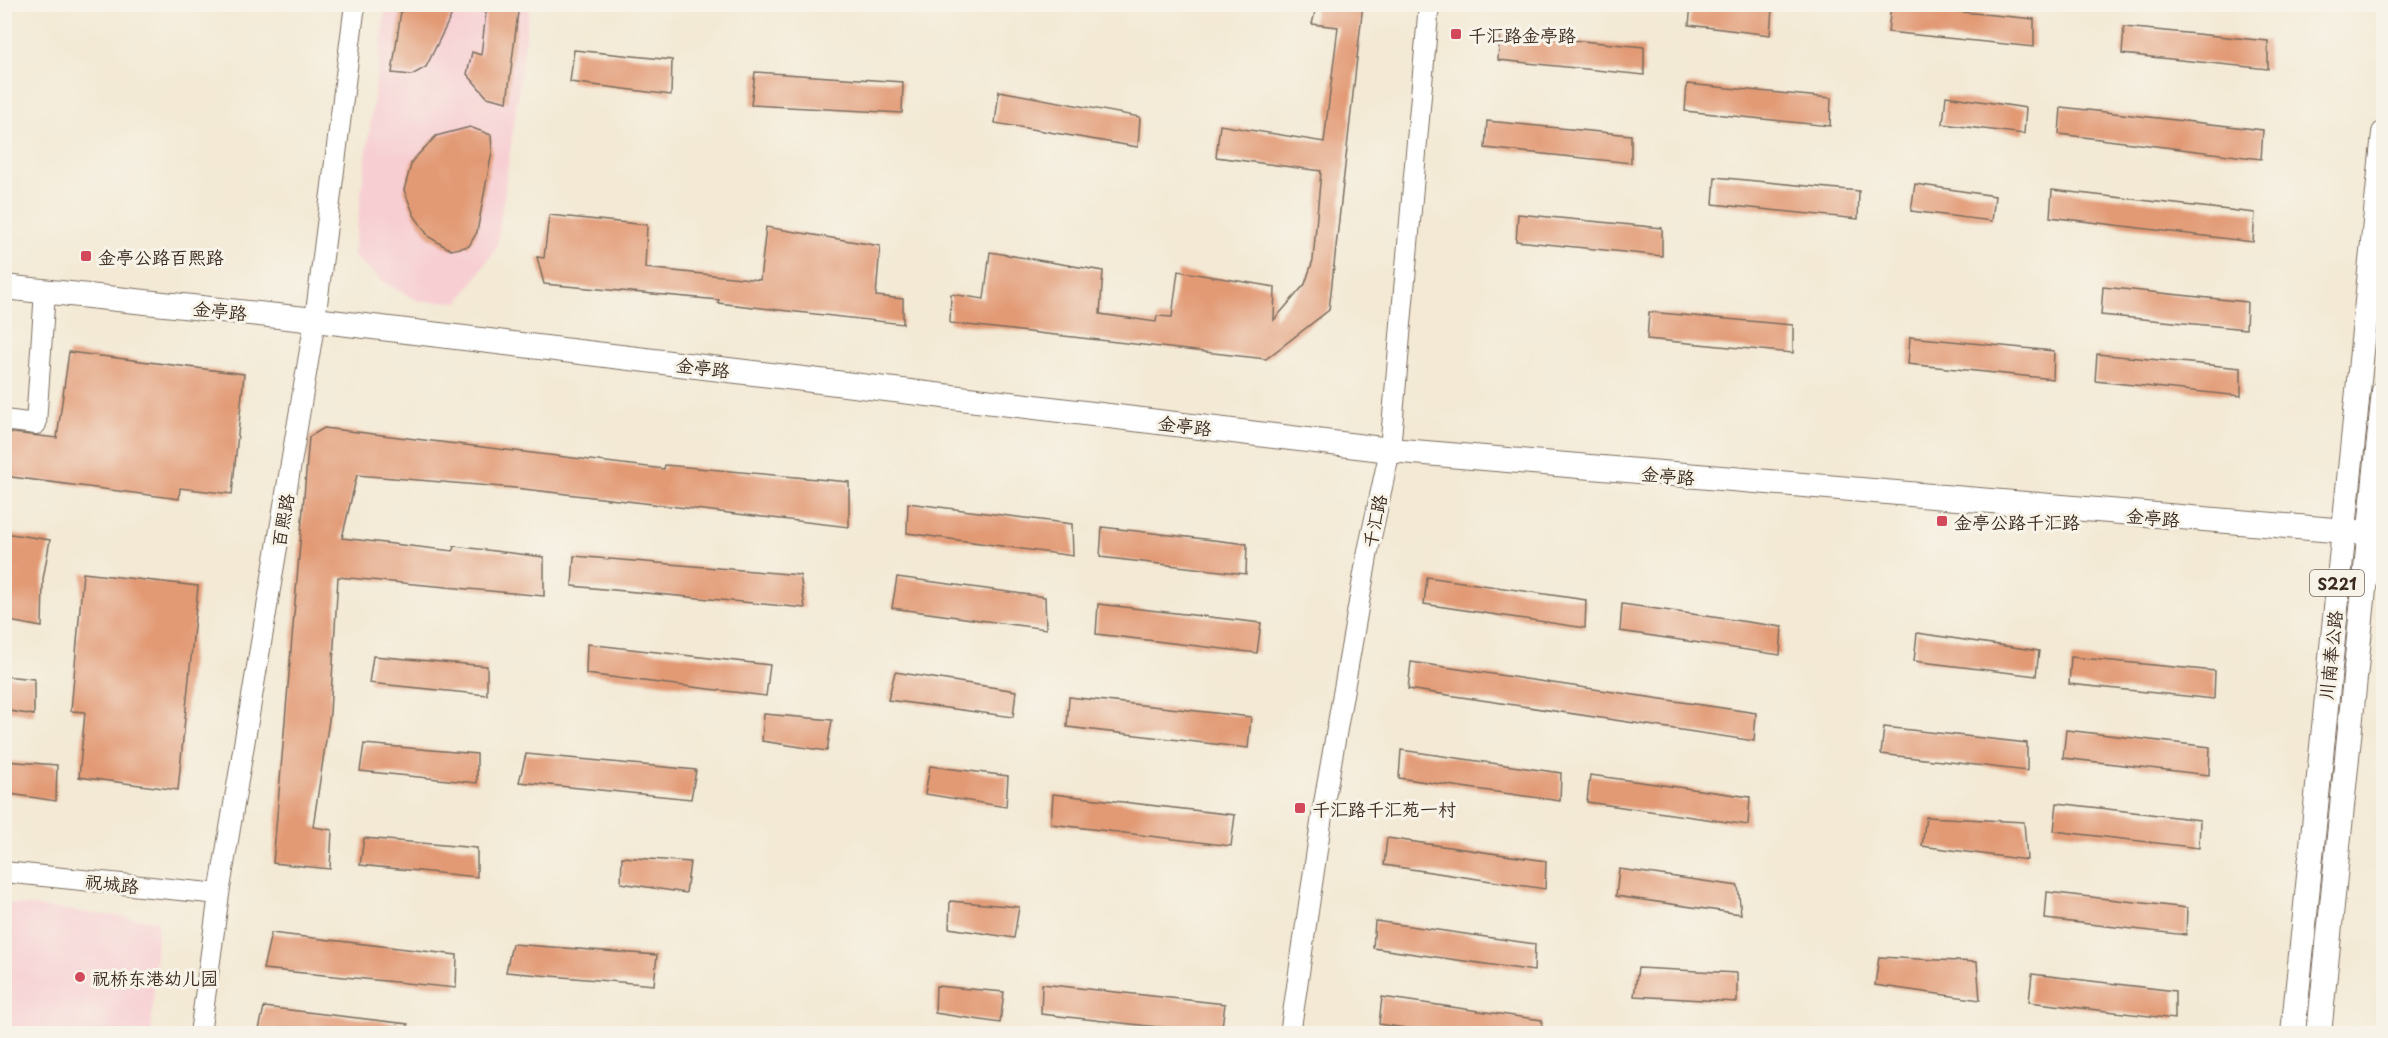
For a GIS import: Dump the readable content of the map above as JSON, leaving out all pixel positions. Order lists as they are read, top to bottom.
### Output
{
  "streets": {
    "main road": ["金亭路", "S221", "川南奉公路"],
    "street": ["百熙路", "千汇路", "祝城路"]
  },
  "crossings": [
    ["金亭路", "百熙路"],
    ["金亭路", "千汇路"],
    ["金亭路", "川南奉公路"],
    ["百熙路", "祝城路"]
  ],
  "places": {
    "transit": [
      "千汇路金亭路",
      "金亭公路百熙路",
      "金亭公路千汇路",
      "千汇路千汇苑一村"
    ],
    "other": ["祝桥东港幼儿园"]
  }
}
